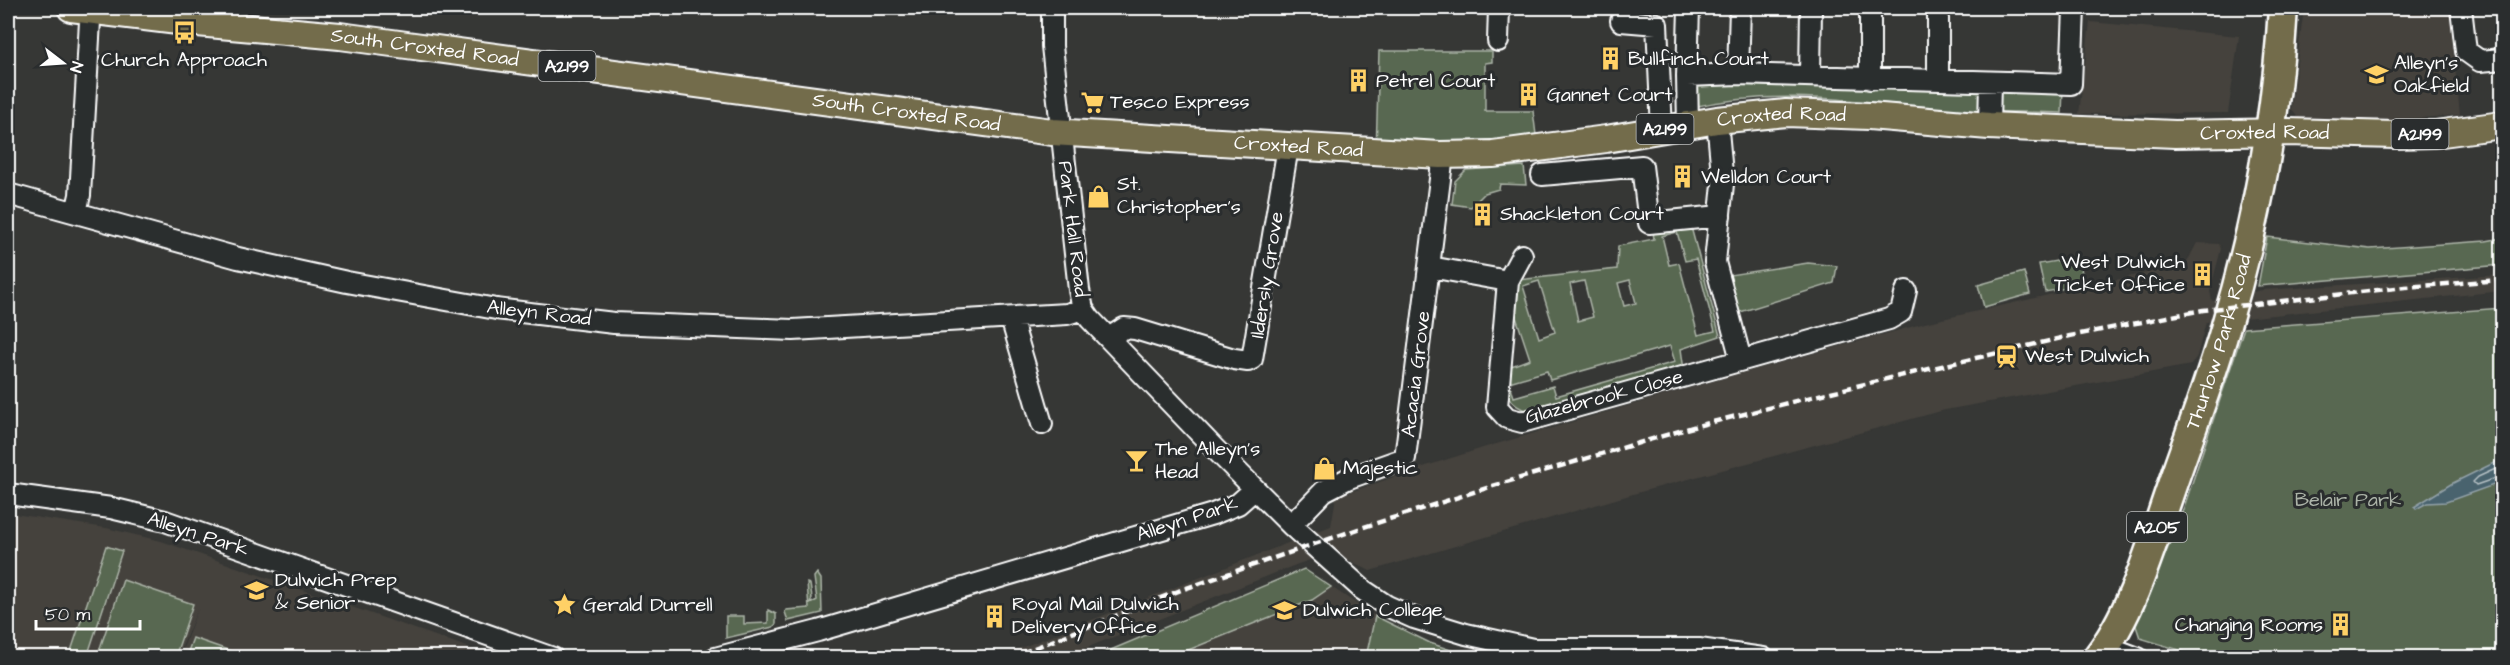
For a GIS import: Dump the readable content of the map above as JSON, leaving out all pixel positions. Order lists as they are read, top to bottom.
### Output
{
  "streets": {
    "highway": ["Thurlow Park Road", "A205"],
    "main road": ["South Croxted Road", "A2199", "Croxted Road"],
    "street": [
      "Park Hall Road",
      "Ildersly Grove",
      "Alleyn Road",
      "Acacia Grove",
      "Glazebrook Close",
      "Alleyn Park"
    ]
  },
  "crossings": [
    ["South Croxted Road", "Croxted Road"],
    ["South Croxted Road", "Park Hall Road"],
    ["Croxted Road", "Park Hall Road"],
    ["Croxted Road", "Ildersly Grove"],
    ["Croxted Road", "Thurlow Park Road"],
    ["Croxted Road", "Acacia Grove"],
    ["Park Hall Road", "Ildersly Grove"],
    ["Park Hall Road", "Alleyn Road"],
    ["Park Hall Road", "Alleyn Park"],
    ["Acacia Grove", "Alleyn Park"]
  ],
  "parks": ["Belair Park"],
  "places": {
    "bus stop": ["Church Approach"],
    "building": [
      "Bullfinch Court",
      "Petrel Court",
      "Gannet Court",
      "Welldon Court",
      "Shackleton Court",
      "West Dulwich Ticket Office",
      "Royal Mail Dulwich Delivery Office",
      "Changing Rooms"
    ],
    "school or university": ["Alleyn's Oakfield", "Dulwich Prep & Senior", "Dulwich College"],
    "supermarket": ["Tesco Express"],
    "shop": ["St. Christopher's", "Majestic"],
    "station": ["West Dulwich"],
    "bar": ["The Alleyn's Head"],
    "place": ["Gerald Durrell"]
  },
  "scale_bar": "50 m",
  "north": "right"
}
